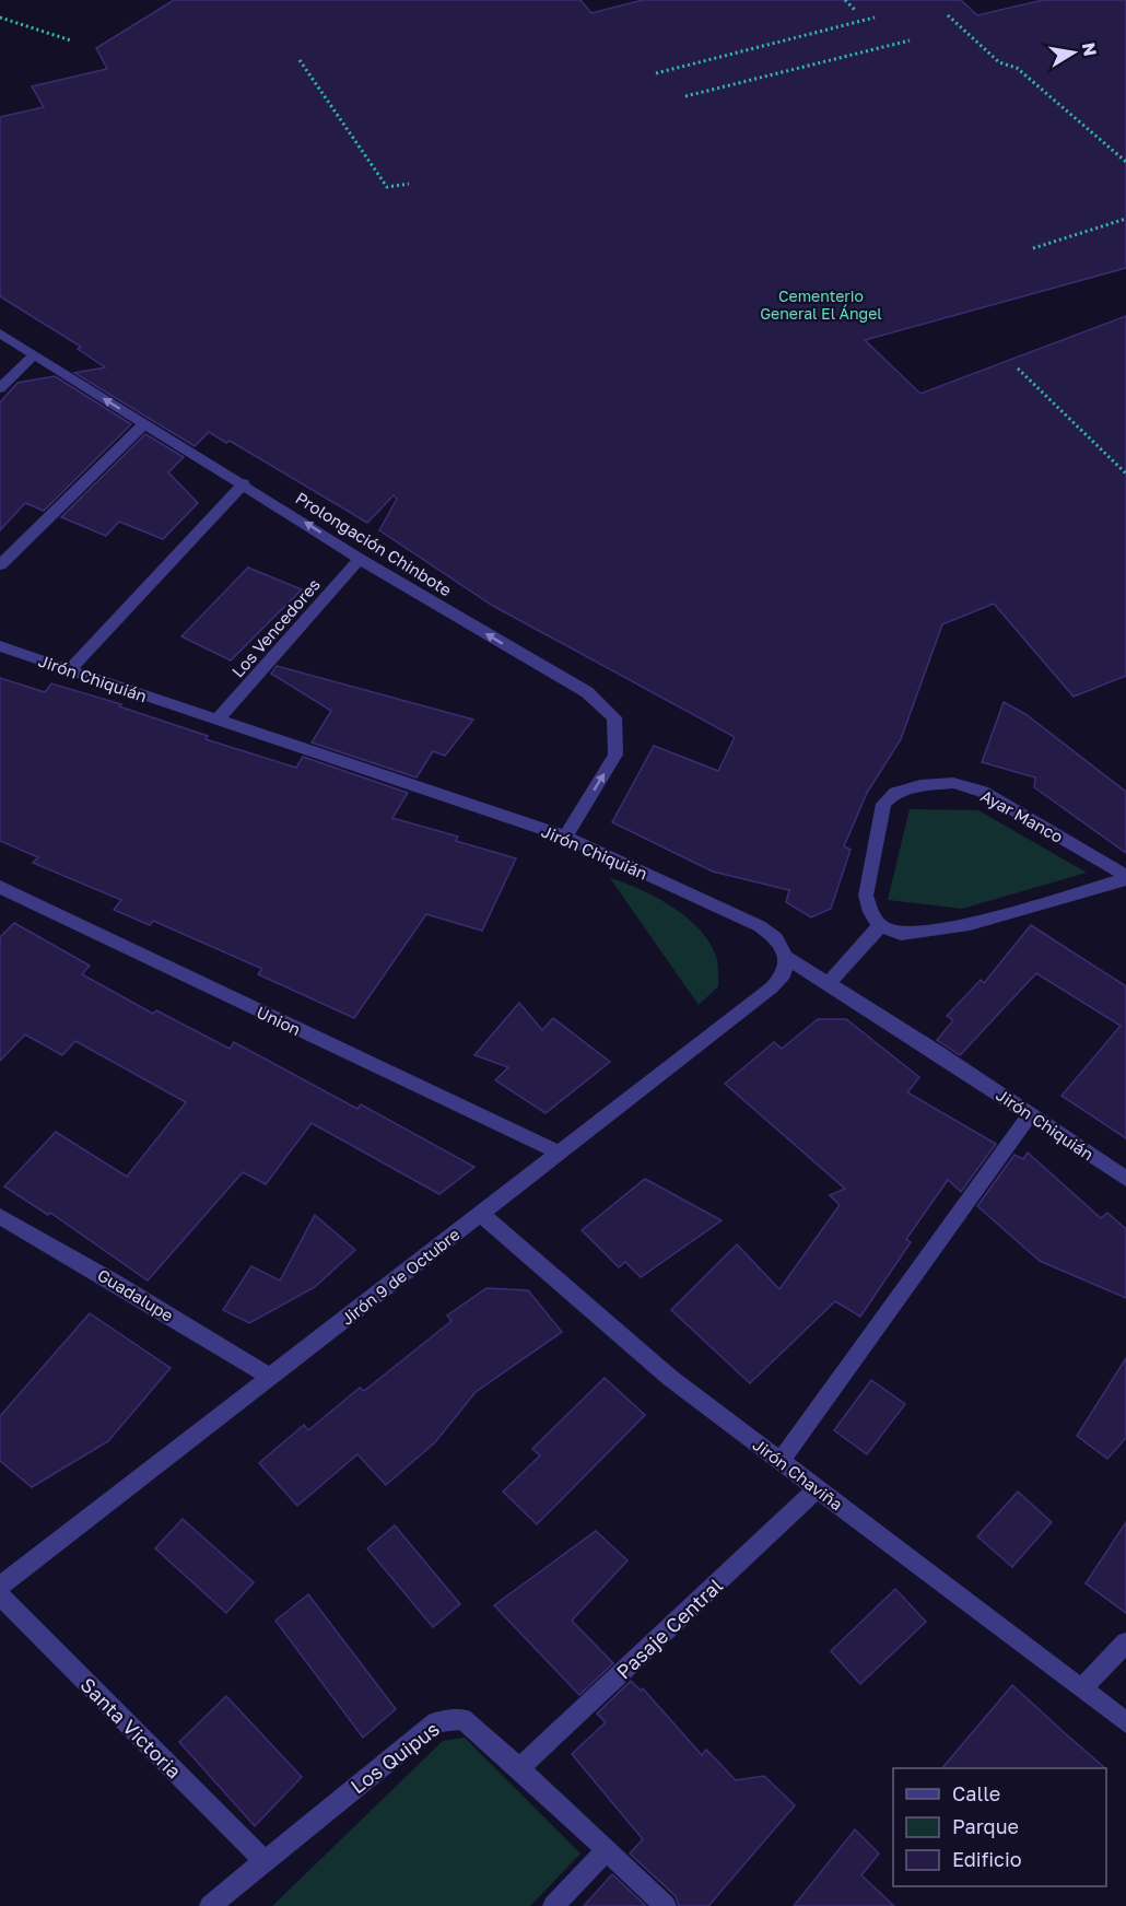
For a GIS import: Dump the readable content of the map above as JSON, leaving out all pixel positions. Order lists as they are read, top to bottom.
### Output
{
  "streets": {
    "street": [
      "Prolongación Chinbote",
      "Los Vencedores",
      "Jirón Chiquián",
      "Ayar Manco",
      "Union",
      "Jirón 9 de Octubre",
      "Guadalupe",
      "Jirón Chaviña",
      "Pasaje Central",
      "Santa Victoria",
      "Los Quipus"
    ]
  },
  "crossings": [
    ["Prolongación Chinbote", "Los Vencedores"],
    ["Prolongación Chinbote", "Jirón Chiquián"],
    ["Los Vencedores", "Jirón Chiquián"],
    ["Jirón Chiquián", "Jirón 9 de Octubre"],
    ["Union", "Jirón 9 de Octubre"],
    ["Jirón 9 de Octubre", "Guadalupe"],
    ["Jirón 9 de Octubre", "Jirón Chaviña"],
    ["Jirón Chaviña", "Pasaje Central"],
    ["Pasaje Central", "Los Quipus"],
    ["Santa Victoria", "Los Quipus"]
  ],
  "one_way": ["Prolongación Chinbote"],
  "parks": ["Cementerio General El Ángel"],
  "legend": ["Calle", "Parque", "Edificio"],
  "north": "right"
}
